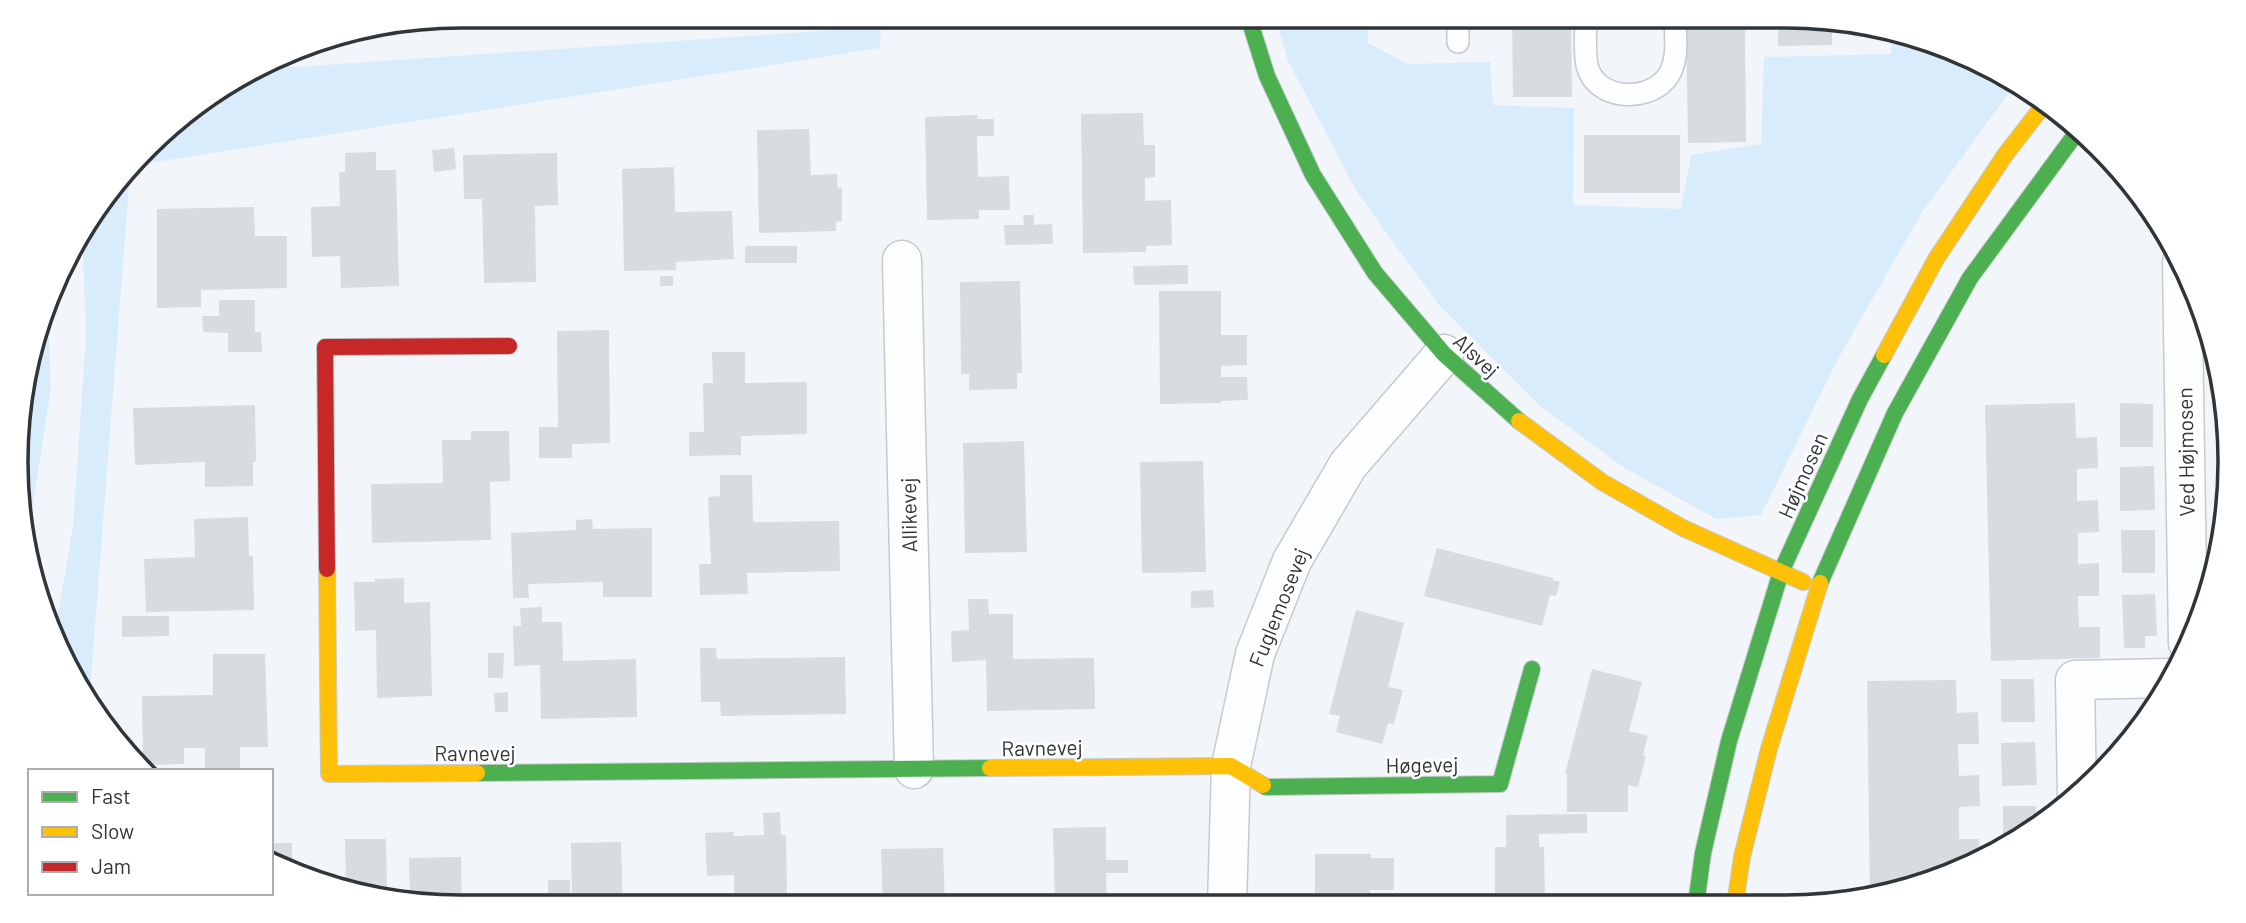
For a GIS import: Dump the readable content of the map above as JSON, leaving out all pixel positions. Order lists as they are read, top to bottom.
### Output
{
  "streets": {
    "street": [
      "Alsvej",
      "Ved Højmosen",
      "Højmosen",
      "Allikevej",
      "Fuglemosevej",
      "Ravnevej",
      "Høgevej"
    ]
  },
  "crossings": [
    ["Alsvej", "Højmosen"],
    ["Alsvej", "Fuglemosevej"],
    ["Allikevej", "Ravnevej"],
    ["Fuglemosevej", "Ravnevej"],
    ["Fuglemosevej", "Høgevej"],
    ["Ravnevej", "Høgevej"]
  ],
  "legend": ["Fast", "Slow", "Jam"]
}
